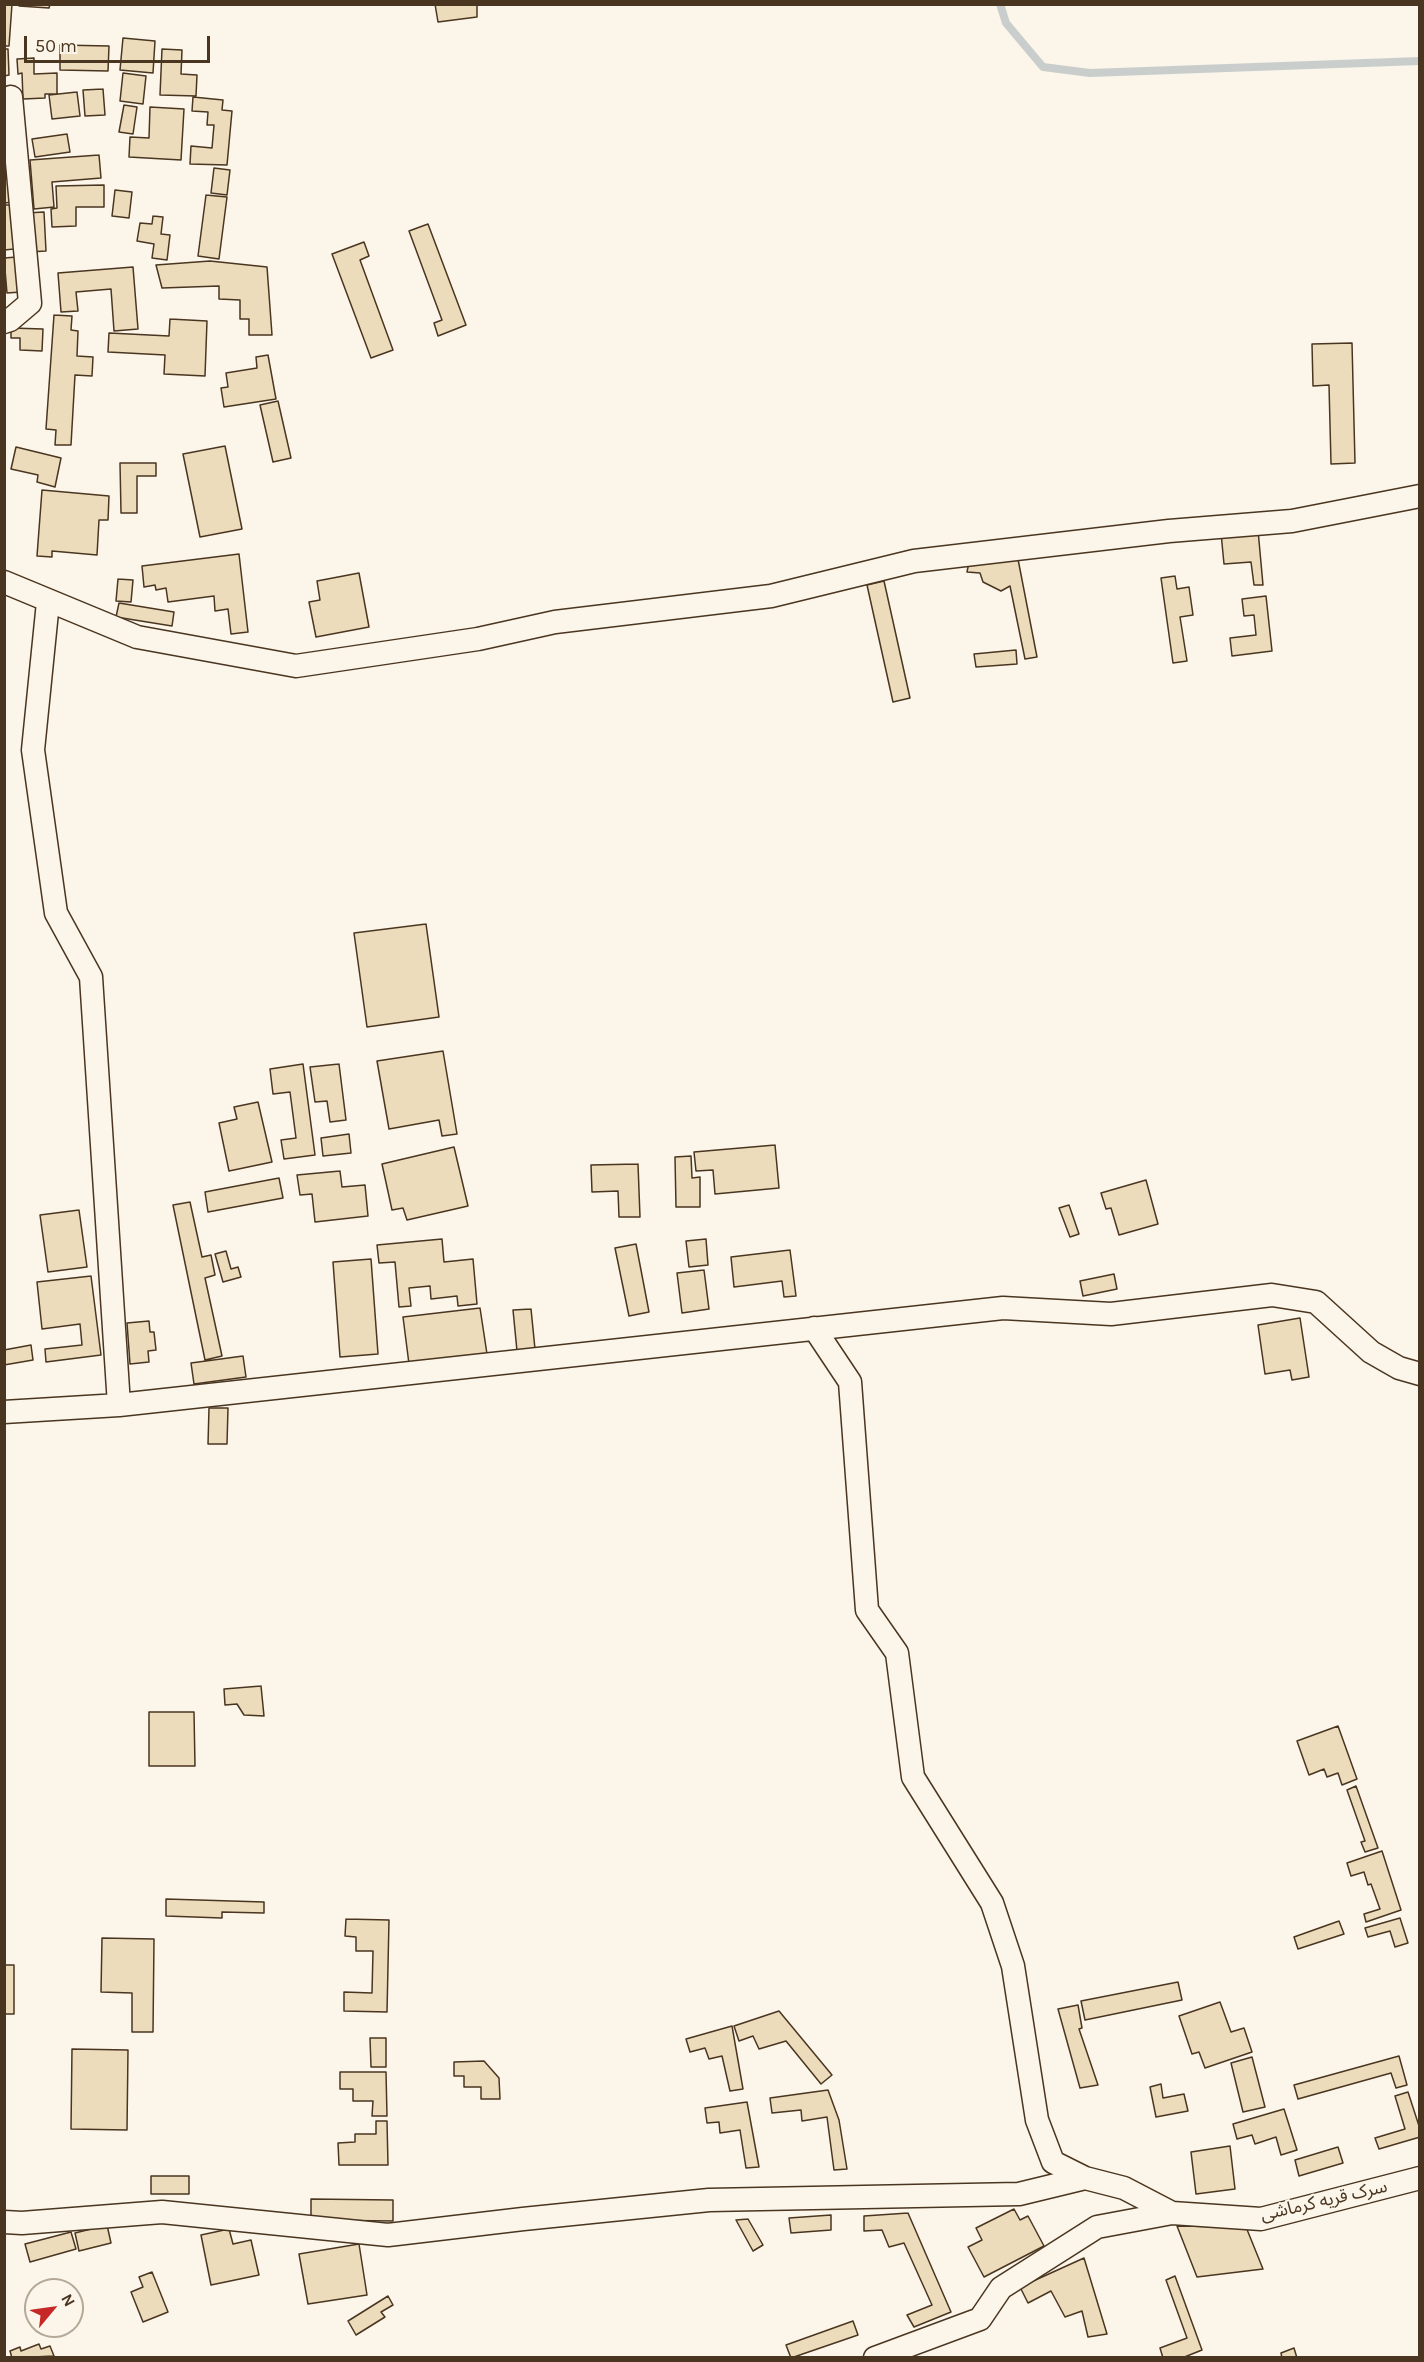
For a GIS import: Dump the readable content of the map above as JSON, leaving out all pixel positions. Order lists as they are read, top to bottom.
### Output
{
  "streets": {
    "street": ["سرک قریه کرماشی"]
  },
  "scale_bar": "50 m",
  "north": "top right"
}
